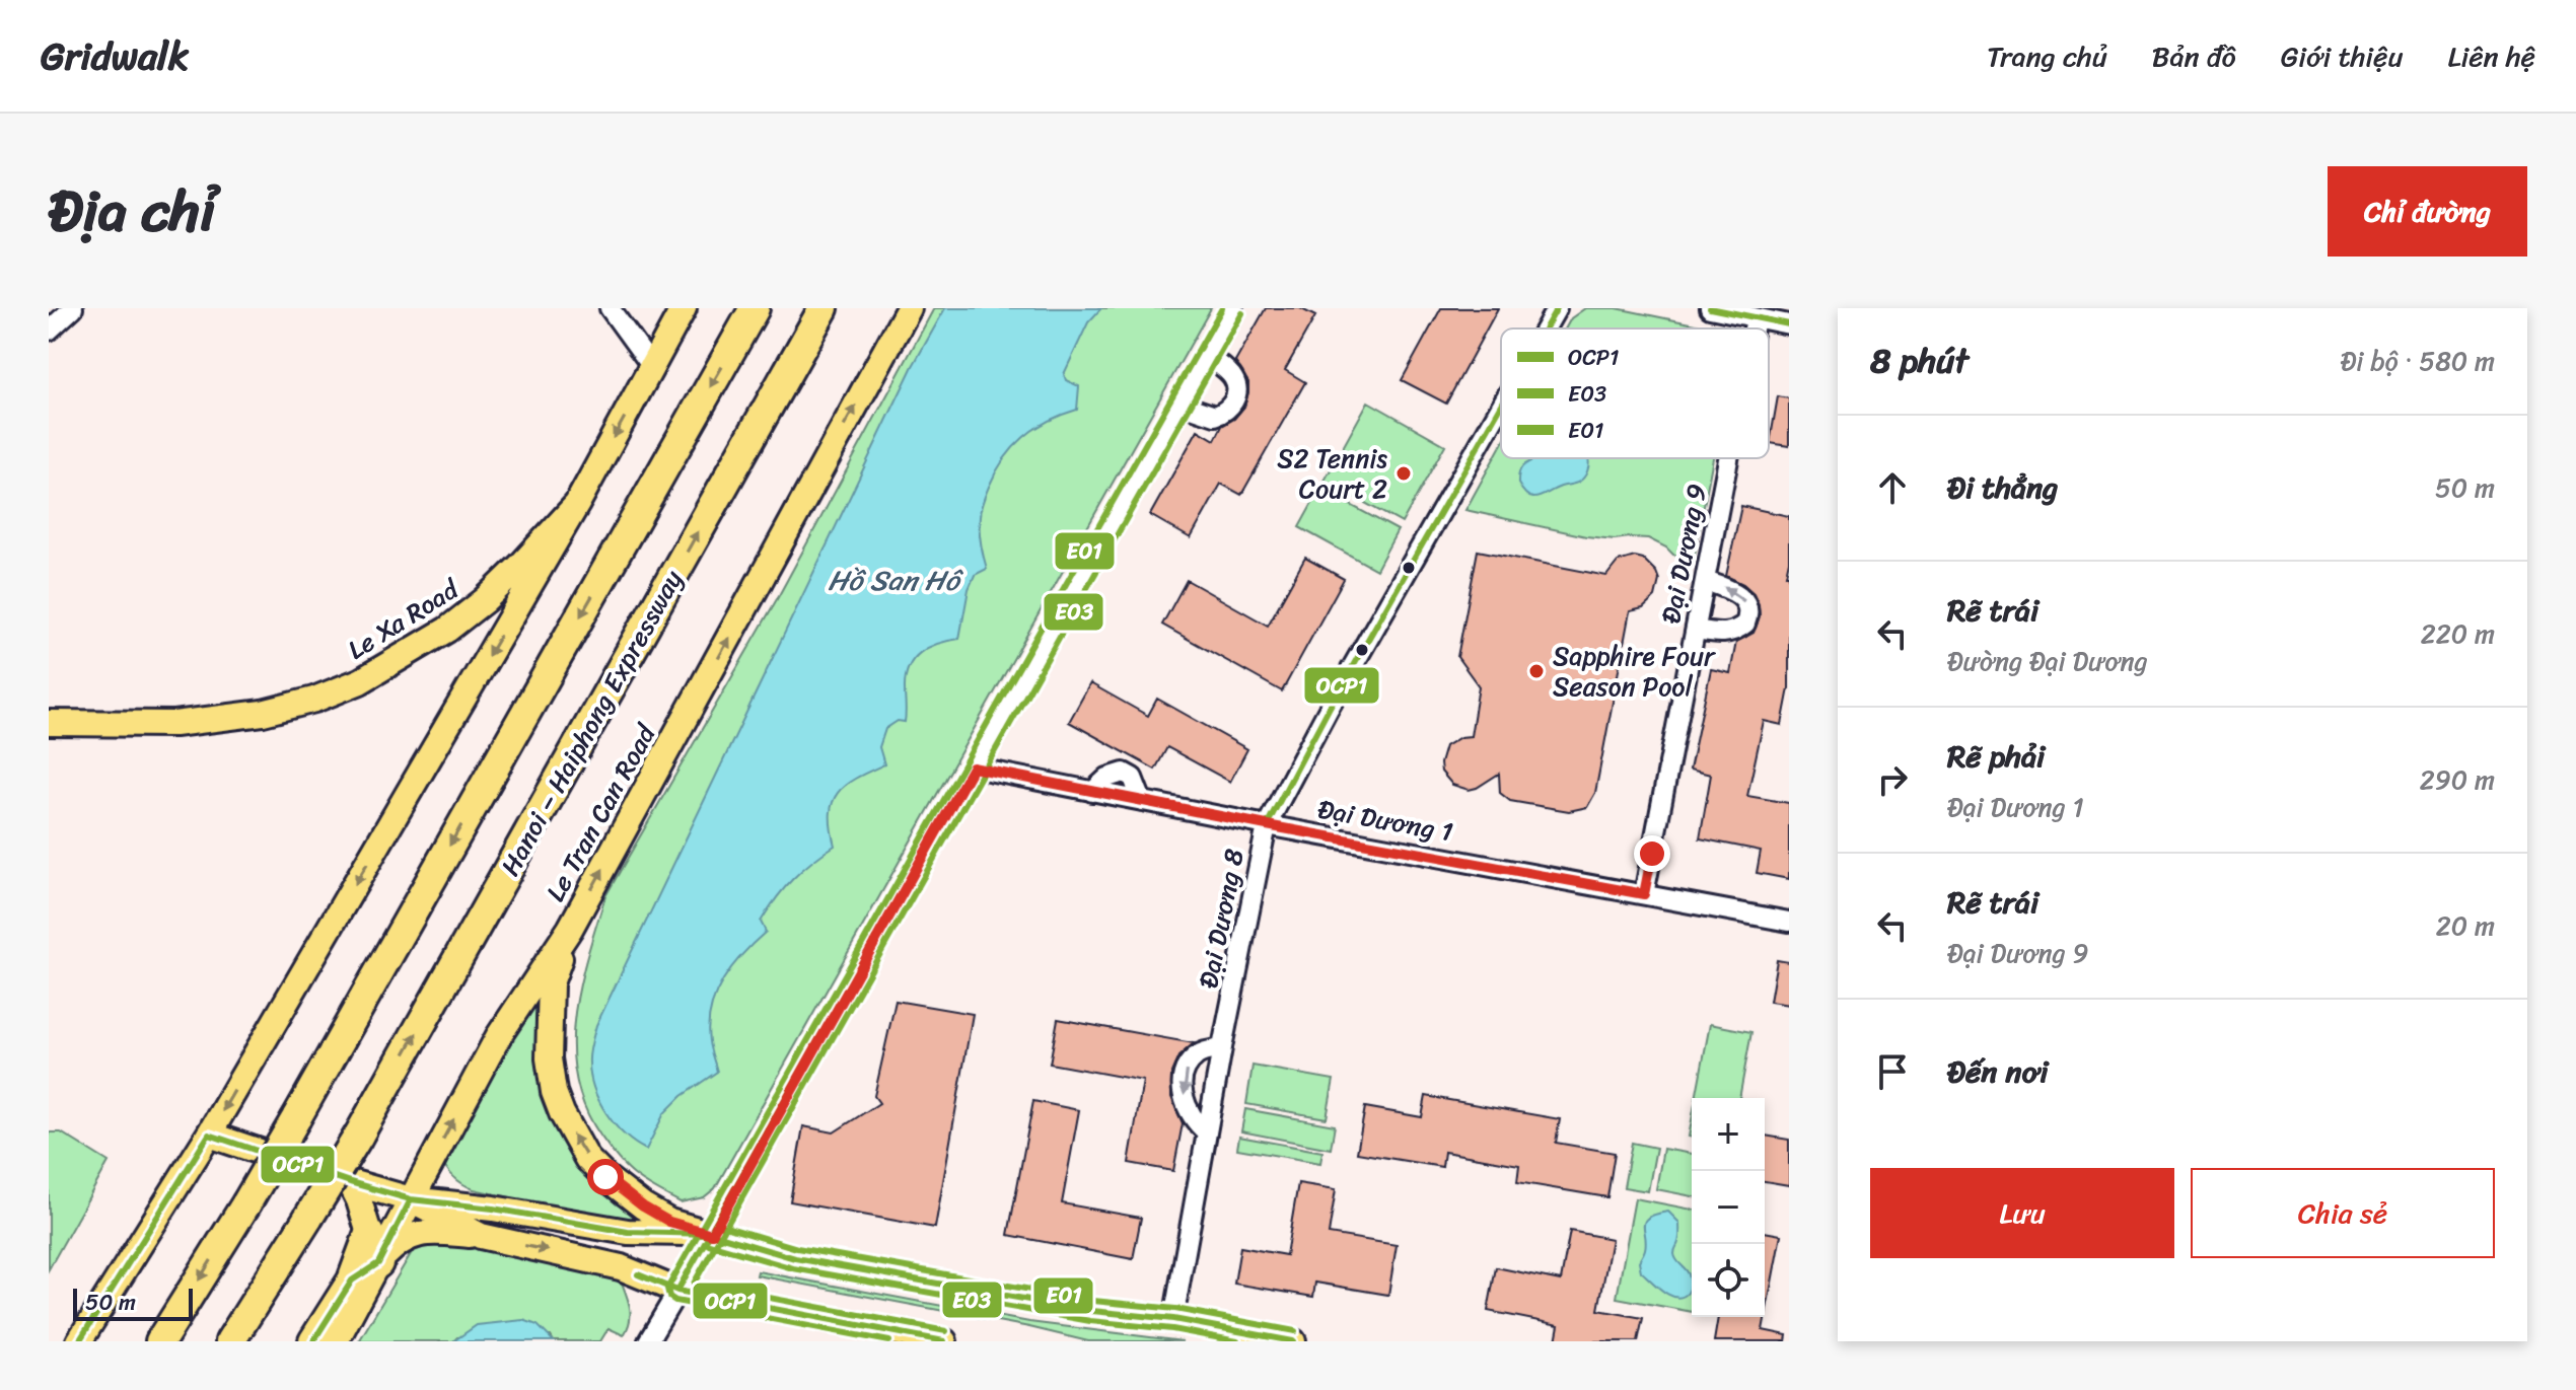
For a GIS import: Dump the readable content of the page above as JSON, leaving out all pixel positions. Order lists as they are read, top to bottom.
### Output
{
  "streets": {
    "highway": ["Hanoi – Haiphong Expressway"],
    "main road": ["Le Xa Road", "Le Tran Can Road"],
    "street": ["Đại Dương 9", "Đại Dương 1", "Đại Dương 8"]
  },
  "crossings": [
    ["Đại Dương 9", "Đại Dương 1"],
    ["Đại Dương 1", "Đại Dương 8"]
  ],
  "water": ["Hồ San Hô"],
  "places": ["S2 Tennis Court 2", "Sapphire Four Season Pool"],
  "lines": ["transit line OCP1", "transit line E01", "transit line E03"],
  "legend": ["OCP1", "E03", "E01"],
  "scale_bar": "50 m",
  "page": {
    "header": "Gridwalk",
    "nav": [
      "Trang chủ",
      "Bản đồ",
      "Giới thiệu",
      "Liên hệ"
    ],
    "title": "Địa chỉ",
    "buttons": [
      "Chỉ đường",
      ["Lưu", "Chia sẻ"]
    ],
    "heading": ["8 phút", "Đi bộ · 580 m"],
    "list": [
      ["Đi thẳng", "50 m"],
      ["Rẽ trái", "Đường Đại Dương", "220 m"],
      ["Rẽ phải", "Đại Dương 1", "290 m"],
      ["Rẽ trái", "Đại Dương 9", "20 m"],
      "Đến nơi"
    ],
    "map_buttons": ["+", "−"],
    "scale": "50 m"
  }
}
